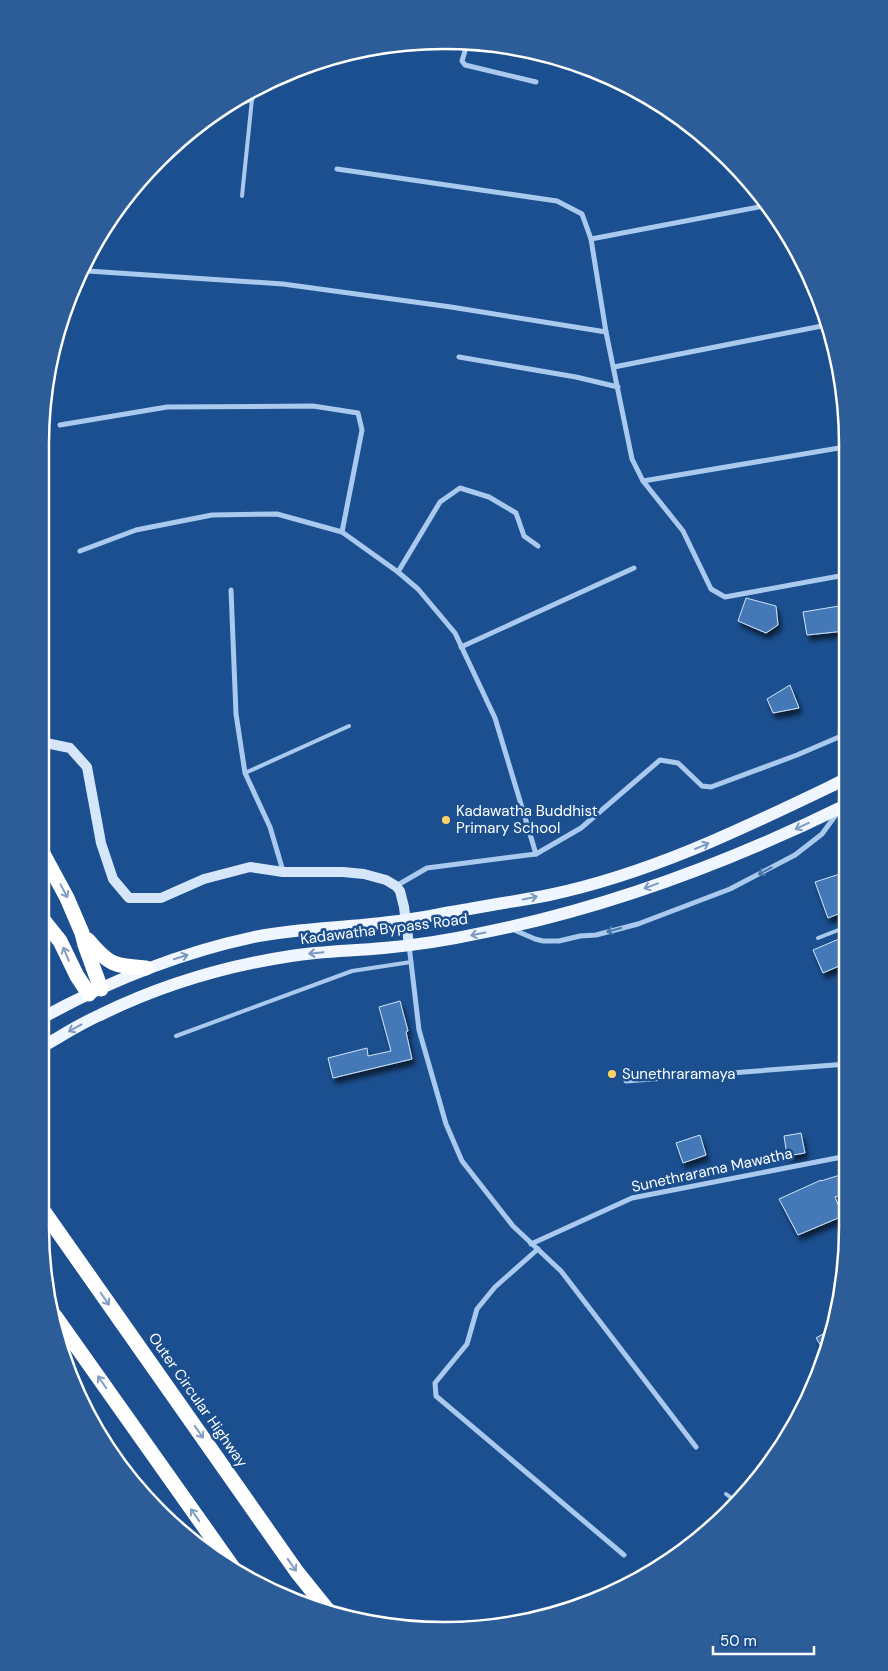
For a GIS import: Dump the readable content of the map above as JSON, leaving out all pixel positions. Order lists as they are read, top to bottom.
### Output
{
  "streets": {
    "highway": ["Outer Circular Highway"],
    "main road": ["Kadawatha Bypass Road"],
    "street": ["Sunethrarama Mawatha"]
  },
  "places": ["Kadawatha Buddhist Primary School", "Sunethraramaya"],
  "scale_bar": "50 m"
}
